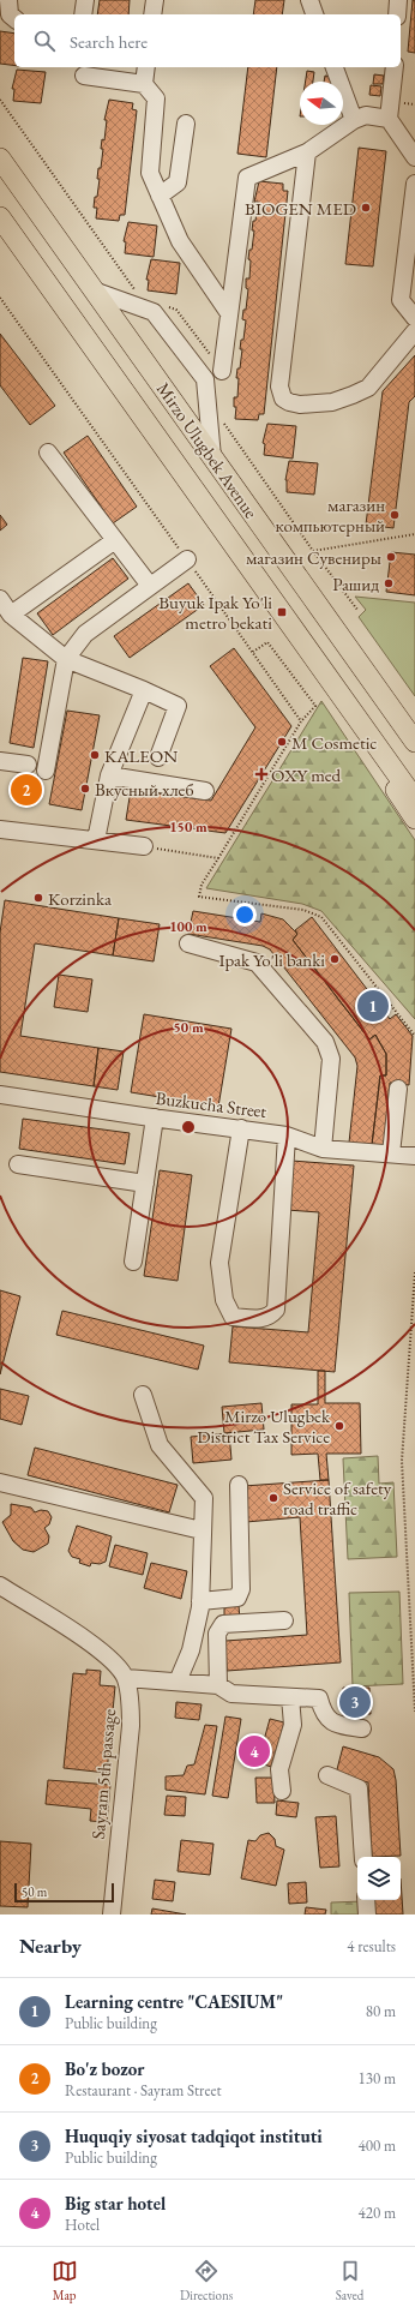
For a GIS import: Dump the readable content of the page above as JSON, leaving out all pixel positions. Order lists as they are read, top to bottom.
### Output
{
  "streets": {
    "main road": ["Mirzo Ulugbek Avenue"],
    "street": ["Buzkucha Street", "Sayram 5th passage"]
  },
  "places": {
    "other": [
      "BIOGEN MED",
      "магазин компьютерный",
      "магазин Сувениры",
      "Рашид",
      "M Cosmetic",
      "KALEON",
      "Вкусный хлеб",
      "Korzinka",
      "Ipak Yo'li banki",
      "Mirzo Ulugbek District Tax Service",
      "Service of safety road traffic"
    ],
    "transit": ["Buyuk Ipak Yo'li metro bekati"],
    "health": ["OXY med"]
  },
  "scale_bar": "50 m",
  "north": "left",
  "page": {
    "search": "Search here",
    "pins": [
      "2",
      "1",
      "3",
      "4"
    ],
    "scale": "50 m",
    "heading": ["Nearby", "4 results"],
    "list": [
      {
        "mark": "1",
        "name": "Learning centre \"CAESIUM\"",
        "note": "Public building",
        "value": "80 m"
      },
      {
        "mark": "2",
        "name": "Bo'z bozor",
        "note": "Restaurant · Sayram Street",
        "value": "130 m"
      },
      {
        "mark": "3",
        "name": "Huquqiy siyosat tadqiqot instituti",
        "note": "Public building",
        "value": "400 m"
      },
      {
        "mark": "4",
        "name": "Big star hotel",
        "note": "Hotel",
        "value": "420 m"
      }
    ],
    "nav": ["Map", "Directions", "Saved"]
  },
  "rings": ["150 m", "100 m", "50 m"]
}
